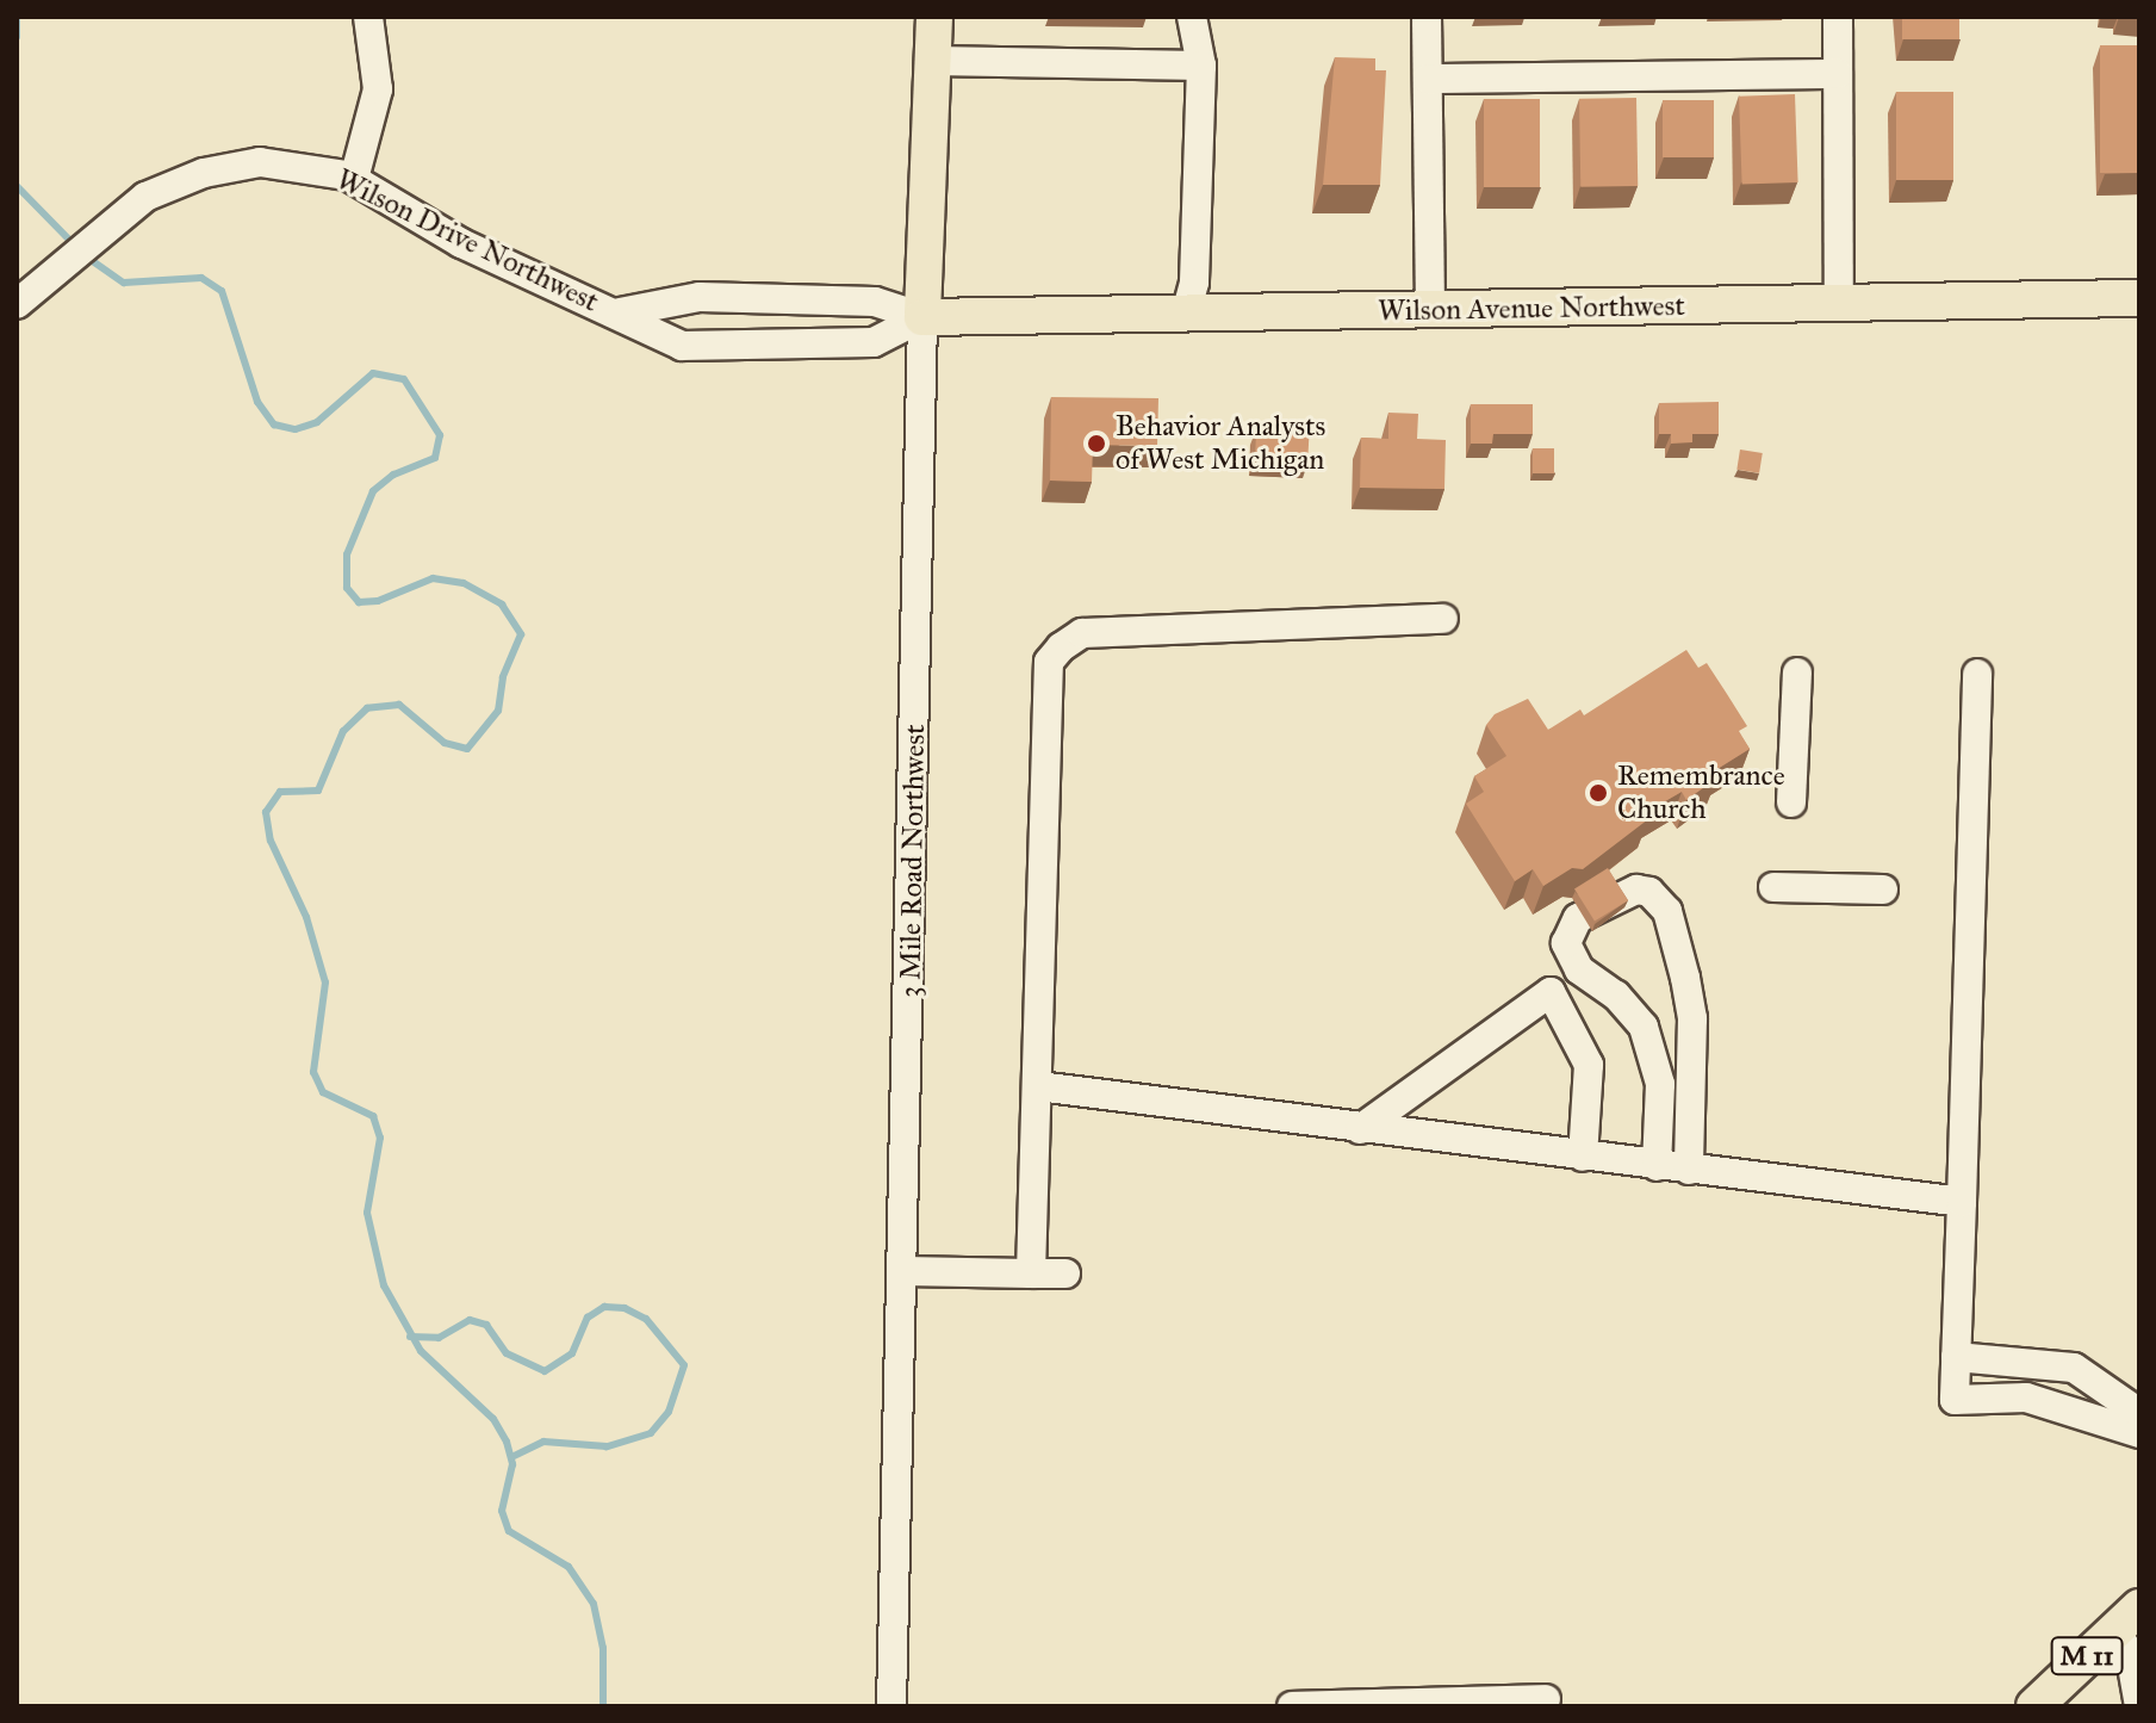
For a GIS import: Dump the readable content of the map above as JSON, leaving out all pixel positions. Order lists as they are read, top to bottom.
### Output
{
  "streets": {
    "main road": ["Wilson Avenue Northwest", "3 Mile Road Northwest", "M 11"],
    "street": ["Wilson Drive Northwest"]
  },
  "crossings": [
    ["Wilson Drive Northwest", "Wilson Avenue Northwest"],
    ["Wilson Drive Northwest", "3 Mile Road Northwest"],
    ["Wilson Avenue Northwest", "3 Mile Road Northwest"]
  ],
  "places": ["Behavior Analysts of West Michigan", "Remembrance Church"]
}
